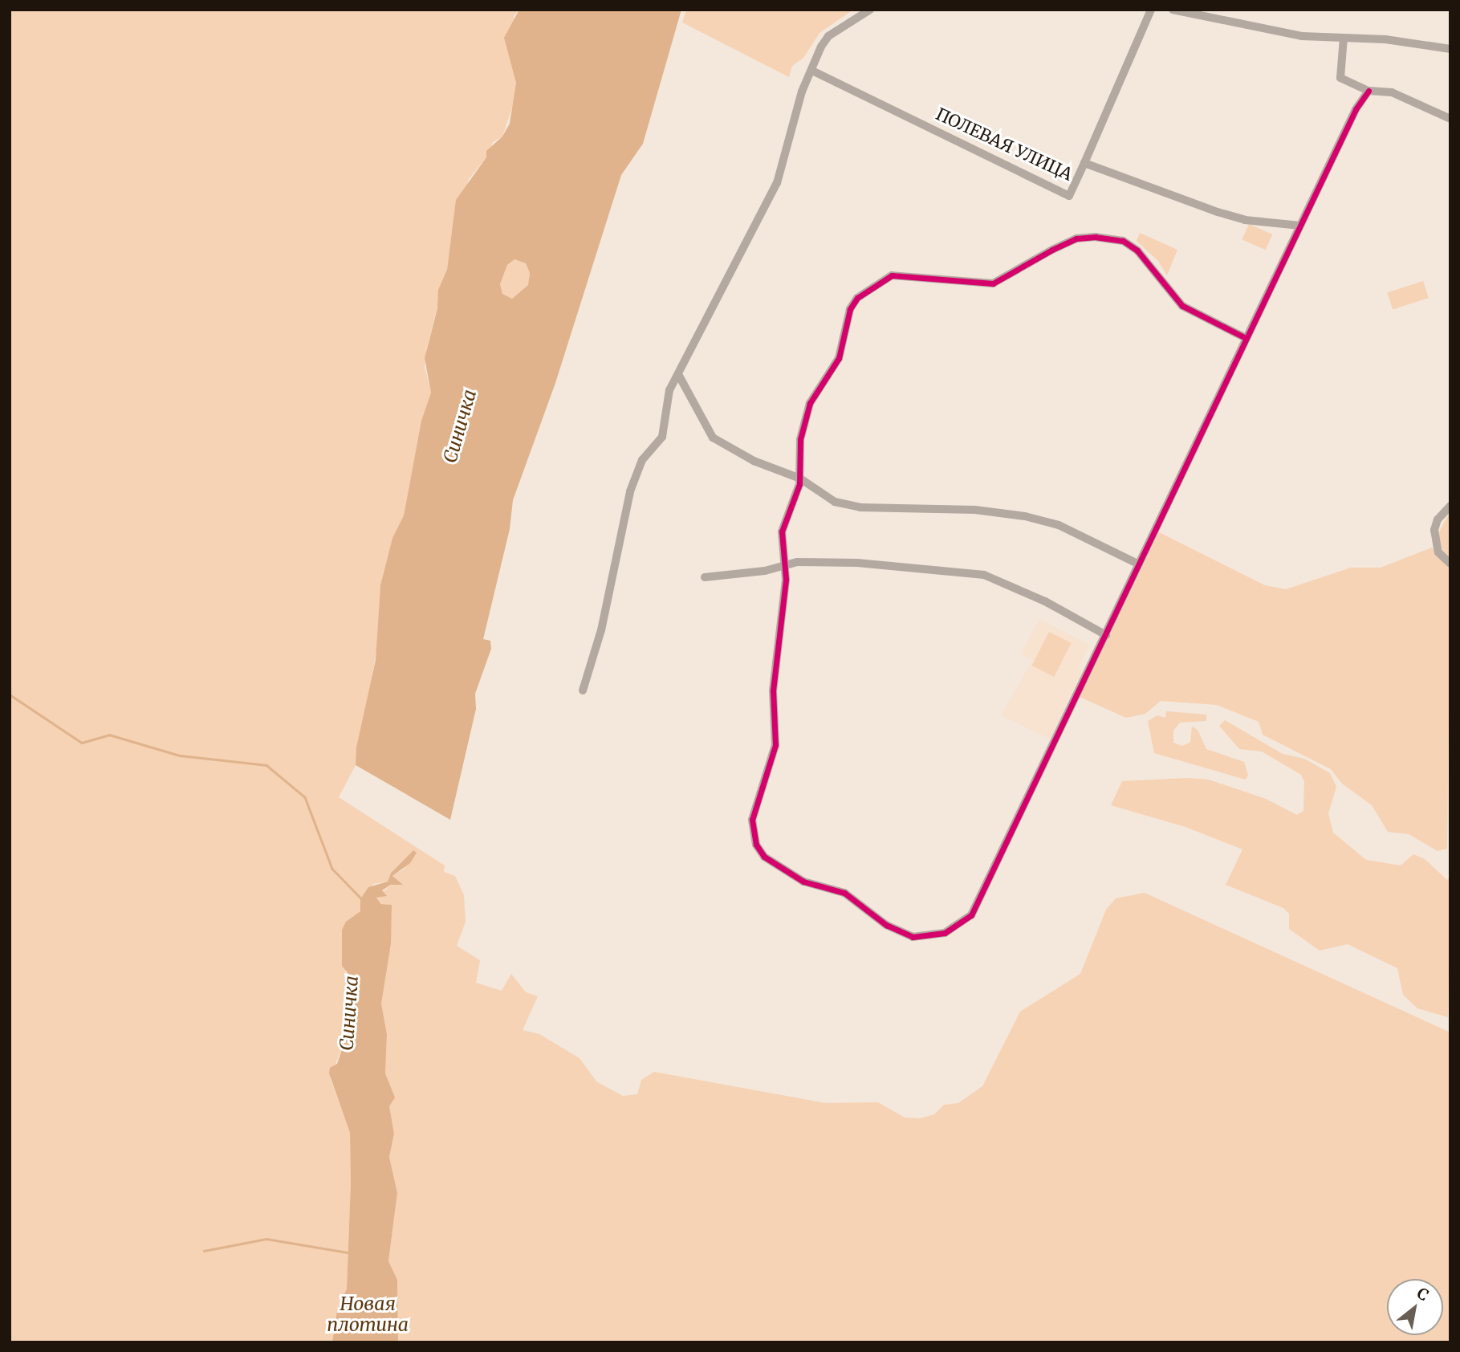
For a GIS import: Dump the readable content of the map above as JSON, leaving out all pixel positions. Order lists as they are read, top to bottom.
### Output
{
  "streets": {
    "street": ["ПОЛЕВАЯ УЛИЦА"]
  },
  "water": ["Синичка", "Новая плотина"],
  "north": "top right"
}
